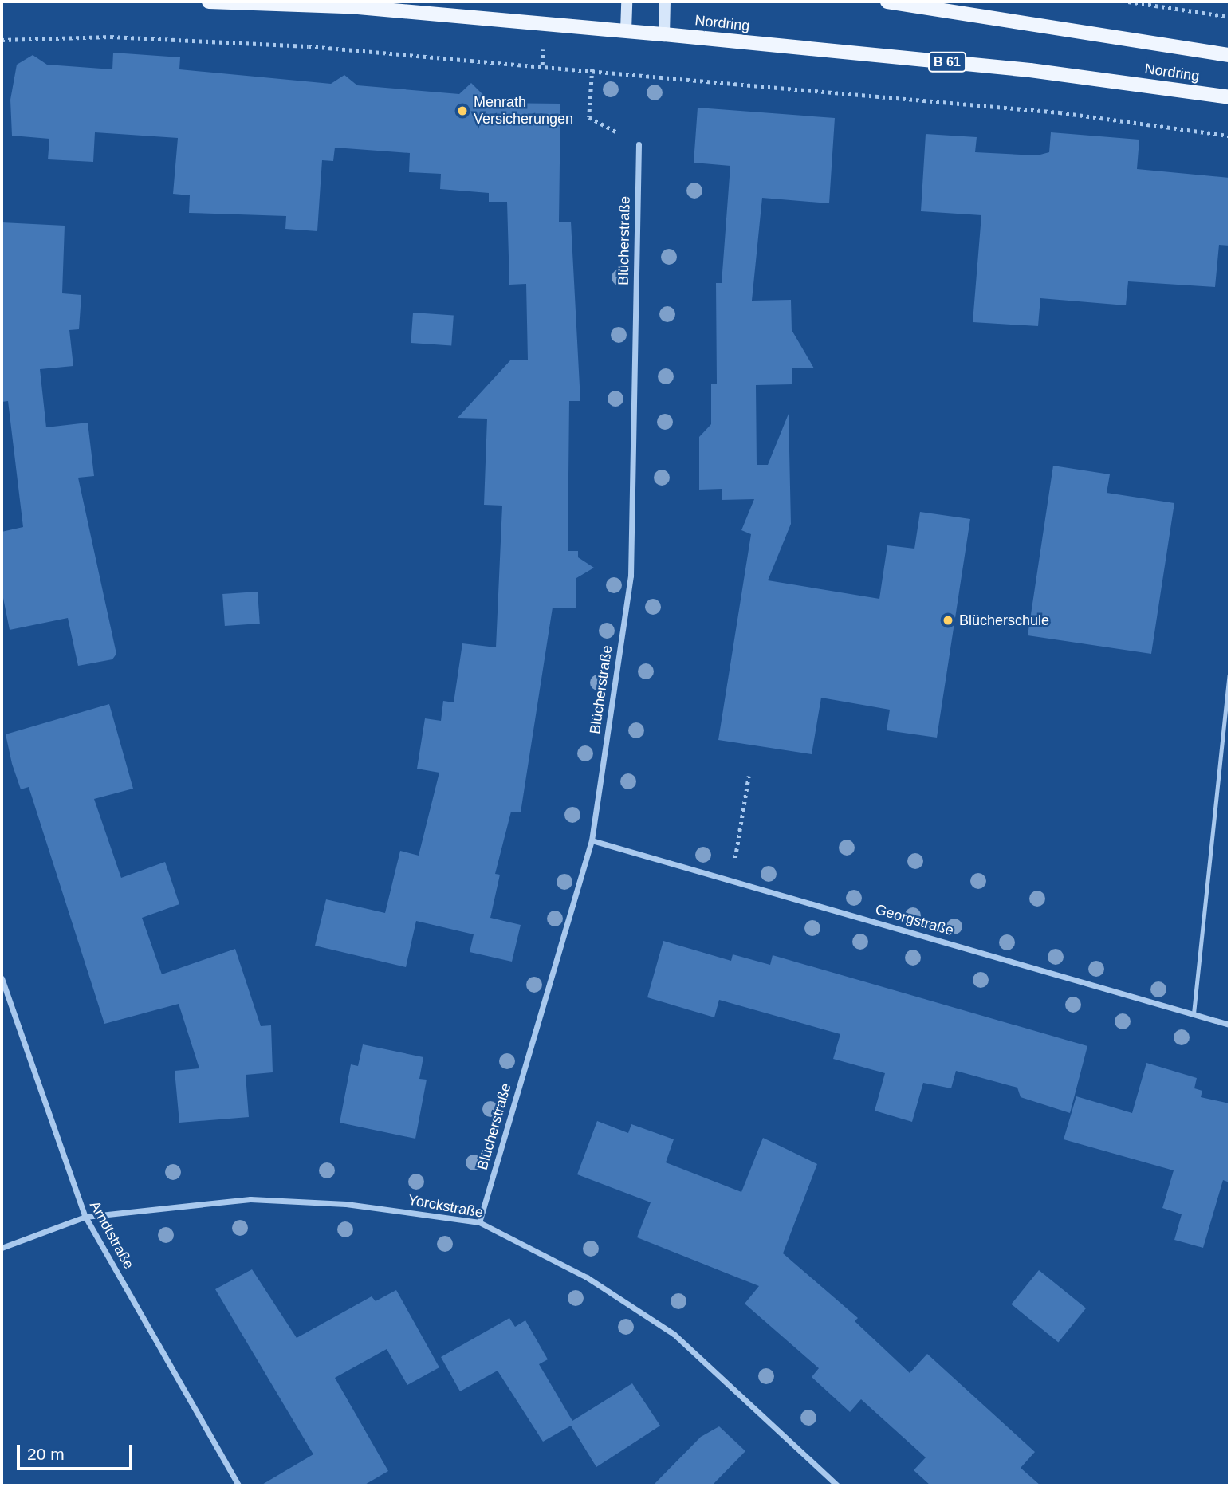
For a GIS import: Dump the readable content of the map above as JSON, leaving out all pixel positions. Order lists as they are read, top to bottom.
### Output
{
  "streets": {
    "main road": ["Nordring", "B 61"],
    "street": [
      "Blücherstraße",
      "Georgstraße",
      "Yorckstraße",
      "Arndtstraße"
    ]
  },
  "crossings": [
    ["Blücherstraße", "Georgstraße"],
    ["Blücherstraße", "Yorckstraße"],
    ["Yorckstraße", "Arndtstraße"]
  ],
  "places": ["Menrath Versicherungen", "Blücherschule"],
  "scale_bar": "20 m"
}
